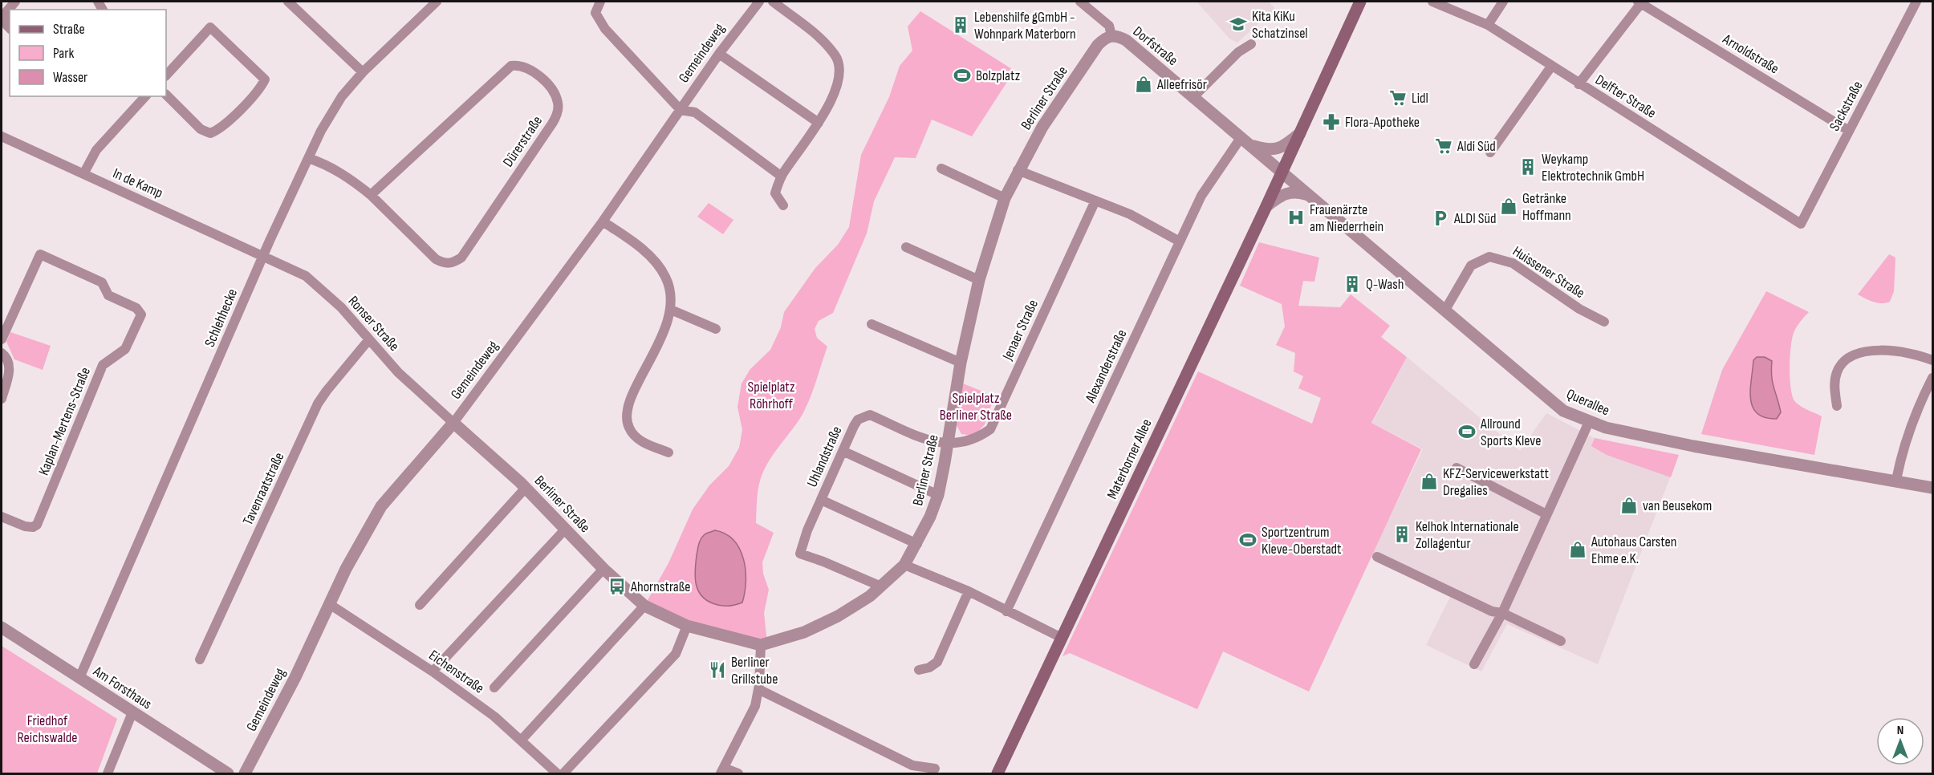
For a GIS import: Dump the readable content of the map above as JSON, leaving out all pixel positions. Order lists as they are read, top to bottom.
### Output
{
  "streets": {
    "main road": ["Materborner Allee"],
    "street": [
      "Dorfstraße",
      "Gemeindeweg",
      "Arnoldstraße",
      "Delfter Straße",
      "Berliner Straße",
      "Sackstraße",
      "Dürerstraße",
      "In de Kamp",
      "Huissener Straße",
      "Schlehhecke",
      "Ronser Straße",
      "Jenaer Straße",
      "Alexanderstraße",
      "Querallee",
      "Kaplan-Mertens-Straße",
      "Uhlandstraße",
      "Tavenraatstraße",
      "Eichenstraße",
      "Am Forsthaus"
    ]
  },
  "crossings": [
    ["Dorfstraße", "Berliner Straße"],
    ["Dorfstraße", "Alexanderstraße"],
    ["Dorfstraße", "Querallee"],
    ["Dorfstraße", "Materborner Allee"],
    ["Gemeindeweg", "Berliner Straße"],
    ["Gemeindeweg", "Ronser Straße"],
    ["Gemeindeweg", "Eichenstraße"],
    ["Arnoldstraße", "Sackstraße"],
    ["Delfter Straße", "Sackstraße"],
    ["Berliner Straße", "Ronser Straße"],
    ["Berliner Straße", "Jenaer Straße"],
    ["Berliner Straße", "Uhlandstraße"],
    ["Dürerstraße", "Schlehhecke"],
    ["In de Kamp", "Schlehhecke"],
    ["In de Kamp", "Ronser Straße"],
    ["Huissener Straße", "Querallee"],
    ["Schlehhecke", "Ronser Straße"],
    ["Schlehhecke", "Am Forsthaus"],
    ["Ronser Straße", "Tavenraatstraße"],
    ["Jenaer Straße", "Uhlandstraße"],
    ["Querallee", "Materborner Allee"]
  ],
  "parks": ["Spielplatz Röhrhoff", "Spielplatz Berliner Straße", "Friedhof Reichswalde"],
  "places": {
    "school or university": ["Kita KiKu Schatzinsel"],
    "building": [
      "Lebenshilfe gGmbH - Wohnpark Materborn",
      "Weykamp Elektrotechnik GmbH",
      "Q-Wash",
      "Kelhok Internationale Zollagentur"
    ],
    "sports": ["Bolzplatz", "Allround Sports Kleve", "Sportzentrum Kleve-Oberstadt"],
    "shop": [
      "Alleefrisör",
      "Getränke Hoffmann",
      "KFZ-Servicewerkstatt Dregalies",
      "van Beusekom",
      "Autohaus Carsten Ehme e.K."
    ],
    "supermarket": ["Lidl", "Aldi Süd"],
    "pharmacy": ["Flora-Apotheke"],
    "hospital": ["Frauenärzte am Niederrhein"],
    "parking": ["ALDI Süd"],
    "bus stop": ["Ahornstraße"],
    "restaurant": ["Berliner Grillstube"]
  },
  "legend": ["Straße", "Park", "Wasser"],
  "north": "top"
}
